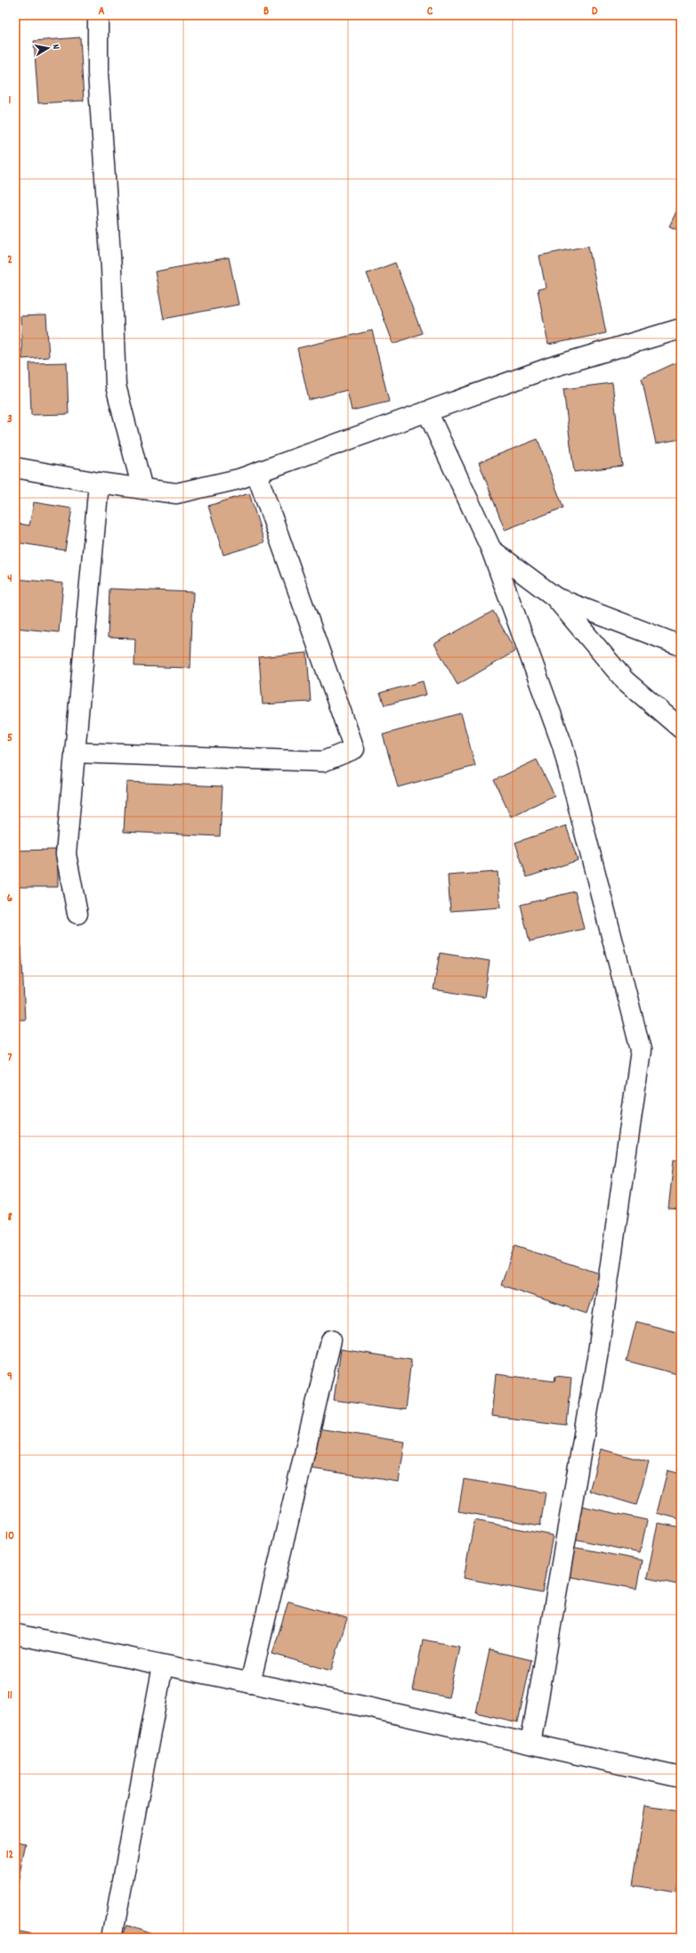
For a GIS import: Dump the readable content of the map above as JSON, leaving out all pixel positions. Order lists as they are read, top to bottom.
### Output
{
  "north": "right",
  "grid": {
    "columns": [
      "A",
      "B",
      "C",
      "D"
    ],
    "rows": [
      "1",
      "2",
      "3",
      "4",
      "5",
      "6",
      "7",
      "8",
      "9",
      "10",
      "11",
      "12"
    ]
  }
}
